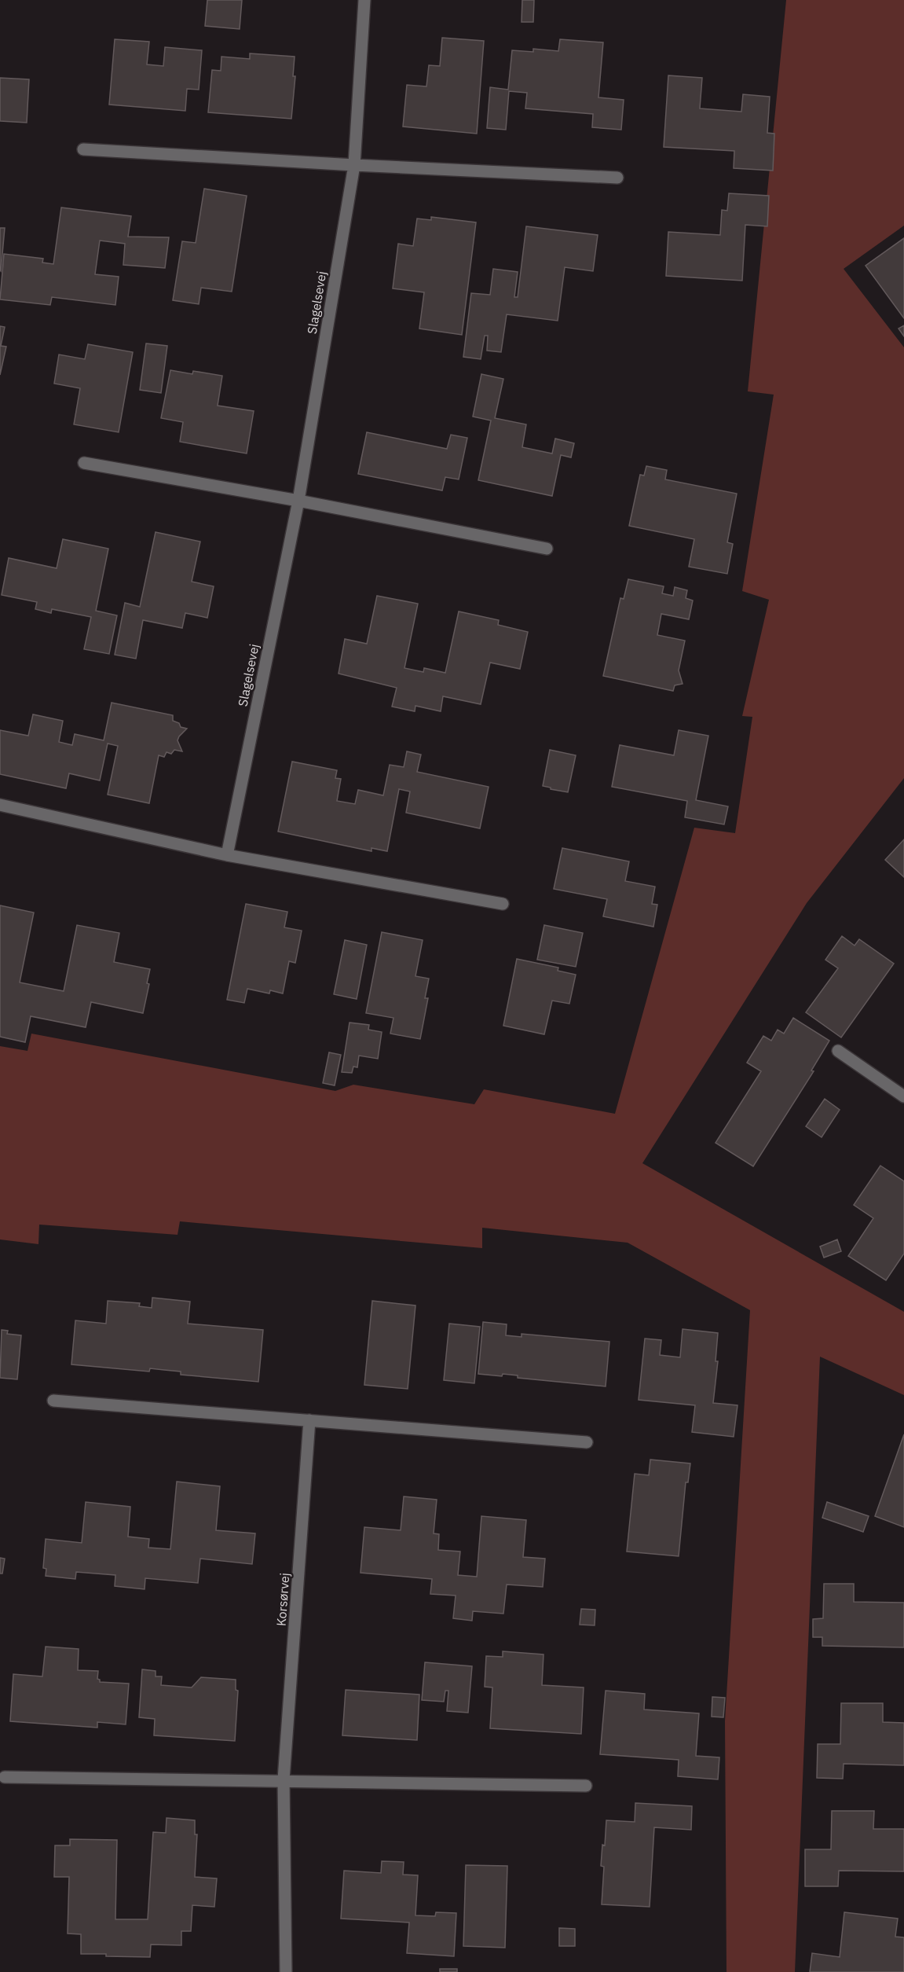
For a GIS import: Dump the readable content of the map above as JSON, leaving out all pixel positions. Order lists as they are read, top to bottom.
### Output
{
  "streets": {
    "street": ["Slagelsevej", "Korsørvej"]
  }
}
